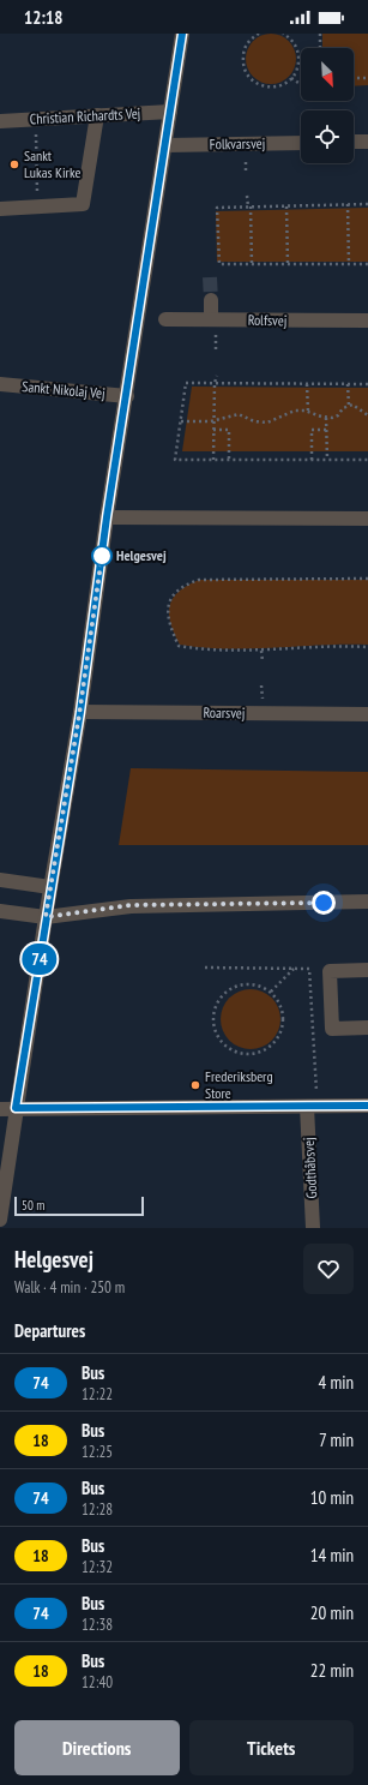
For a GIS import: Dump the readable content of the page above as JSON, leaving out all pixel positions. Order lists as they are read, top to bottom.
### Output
{
  "streets": {
    "street": [
      "Christian Richardts Vej",
      "Folkvarsvej",
      "Rolfsvej",
      "Sankt Nikolaj Vej",
      "Roarsvej",
      "Godthåbsvej"
    ]
  },
  "places": ["Sankt Lukas Kirke", "Helgesvej", "Frederiksberg Store"],
  "lines": ["bus line 74"],
  "scale_bar": "50 m",
  "north": "bottom right",
  "page": {
    "status": "12:18",
    "on_map": "74",
    "scale": "50 m",
    "heading": [
      ["Helgesvej", "Walk · 4 min · 250 m"],
      "Departures"
    ],
    "list": [
      {
        "mark": "74",
        "name": "Bus",
        "note": "12:22",
        "value": "4 min"
      },
      {
        "mark": "18",
        "name": "Bus",
        "note": "12:25",
        "value": "7 min"
      },
      {
        "mark": "74",
        "name": "Bus",
        "note": "12:28",
        "value": "10 min"
      },
      {
        "mark": "18",
        "name": "Bus",
        "note": "12:32",
        "value": "14 min"
      },
      {
        "mark": "74",
        "name": "Bus",
        "note": "12:38",
        "value": "20 min"
      },
      {
        "mark": "18",
        "name": "Bus",
        "note": "12:40",
        "value": "22 min"
      }
    ],
    "buttons": ["Directions", "Tickets"]
  }
}
